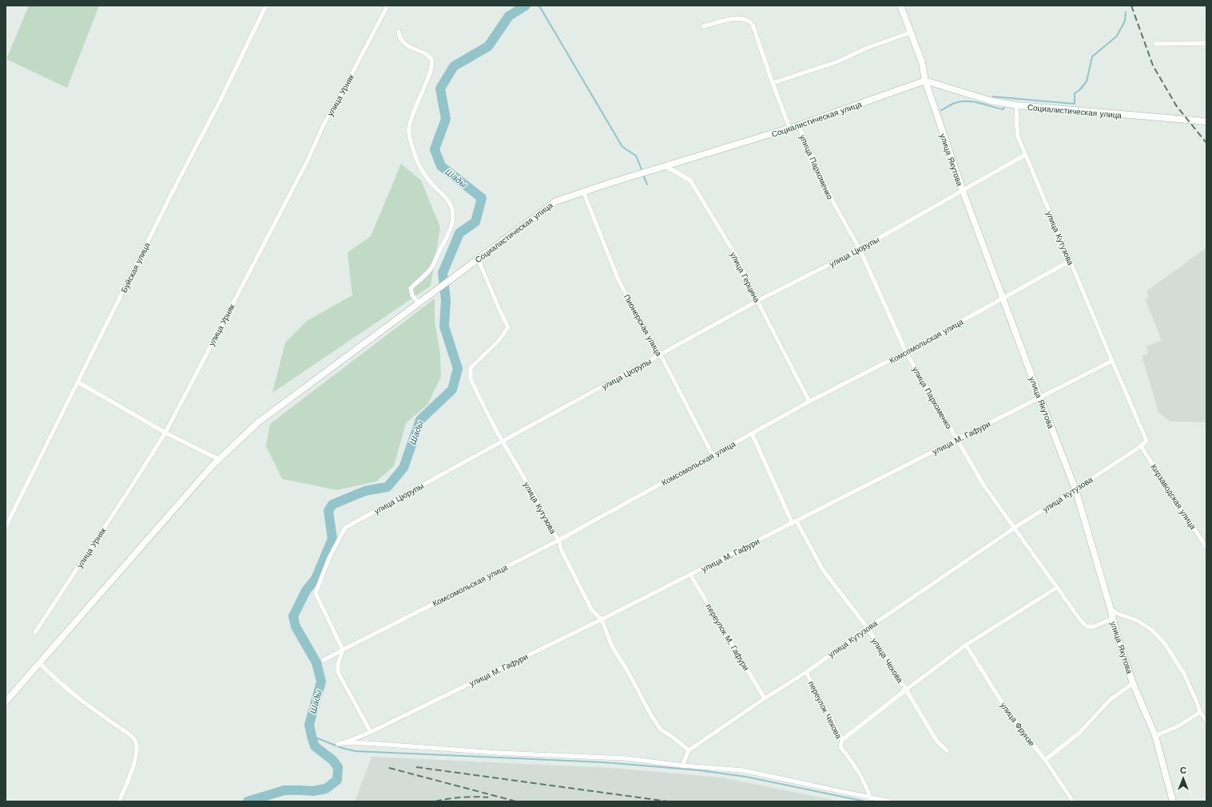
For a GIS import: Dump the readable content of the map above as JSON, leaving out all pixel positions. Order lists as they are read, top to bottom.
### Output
{
  "streets": {
    "street": [
      "улица Урняк",
      "Социалистическая улица",
      "улица Якутова",
      "улица Пархоменко",
      "улица Кутузова",
      "улица Цюрупы",
      "Буйская улица",
      "улица Герцина",
      "Пионерская улица",
      "Комсомольская улица",
      "улица М. Гафури",
      "Кирзаводская улица",
      "переулок М. Гафури",
      "улица Чехова",
      "переулок Чехова",
      "улица Фрунзе"
    ]
  },
  "crossings": [
    ["Социалистическая улица", "улица Якутова"],
    ["Социалистическая улица", "улица Пархоменко"],
    ["Социалистическая улица", "улица Кутузова"],
    ["Социалистическая улица", "улица Герцина"],
    ["Социалистическая улица", "Пионерская улица"],
    ["улица Якутова", "улица Пархоменко"],
    ["улица Якутова", "улица Кутузова"],
    ["улица Якутова", "улица Цюрупы"],
    ["улица Якутова", "Комсомольская улица"],
    ["улица Якутова", "улица М. Гафури"],
    ["улица Пархоменко", "улица Кутузова"],
    ["улица Пархоменко", "улица Цюрупы"],
    ["улица Пархоменко", "Комсомольская улица"],
    ["улица Пархоменко", "улица М. Гафури"],
    ["улица Кутузова", "улица Цюрупы"],
    ["улица Кутузова", "Комсомольская улица"],
    ["улица Кутузова", "улица М. Гафури"],
    ["улица Кутузова", "Кирзаводская улица"],
    ["улица Кутузова", "переулок М. Гафури"],
    ["улица Кутузова", "улица Чехова"],
    ["улица Кутузова", "переулок Чехова"],
    ["улица Цюрупы", "улица Герцина"],
    ["улица Цюрупы", "Пионерская улица"],
    ["улица Цюрупы", "Комсомольская улица"],
    ["улица Герцина", "Комсомольская улица"],
    ["Пионерская улица", "Комсомольская улица"],
    ["Комсомольская улица", "улица Чехова"],
    ["улица М. Гафури", "переулок М. Гафури"],
    ["улица М. Гафури", "улица Чехова"]
  ],
  "water": ["Шады"],
  "north": "top"
}
